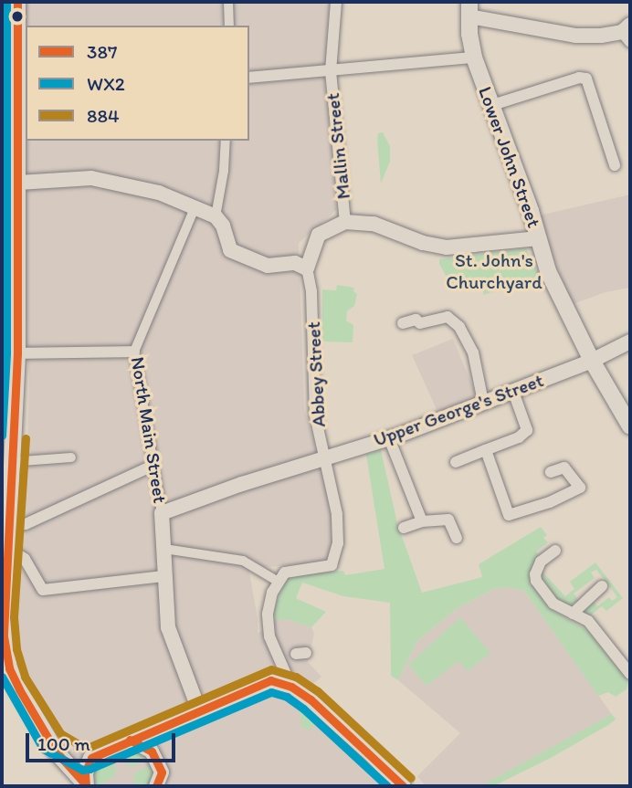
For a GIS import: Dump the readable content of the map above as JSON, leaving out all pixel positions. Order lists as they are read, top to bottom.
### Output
{
  "streets": {
    "main road": ["Lower John Street"],
    "street": [
      "Mallin Street",
      "Abbey Street",
      "Upper George's Street",
      "North Main Street"
    ]
  },
  "crossings": [
    ["Lower John Street", "Upper George's Street"],
    ["Abbey Street", "Upper George's Street"],
    ["Upper George's Street", "North Main Street"]
  ],
  "parks": ["St. John's Churchyard"],
  "lines": ["transit line 387", "transit line WX2", "transit line 884"],
  "legend": ["387", "WX2", "884"],
  "scale_bar": "100 m"
}
